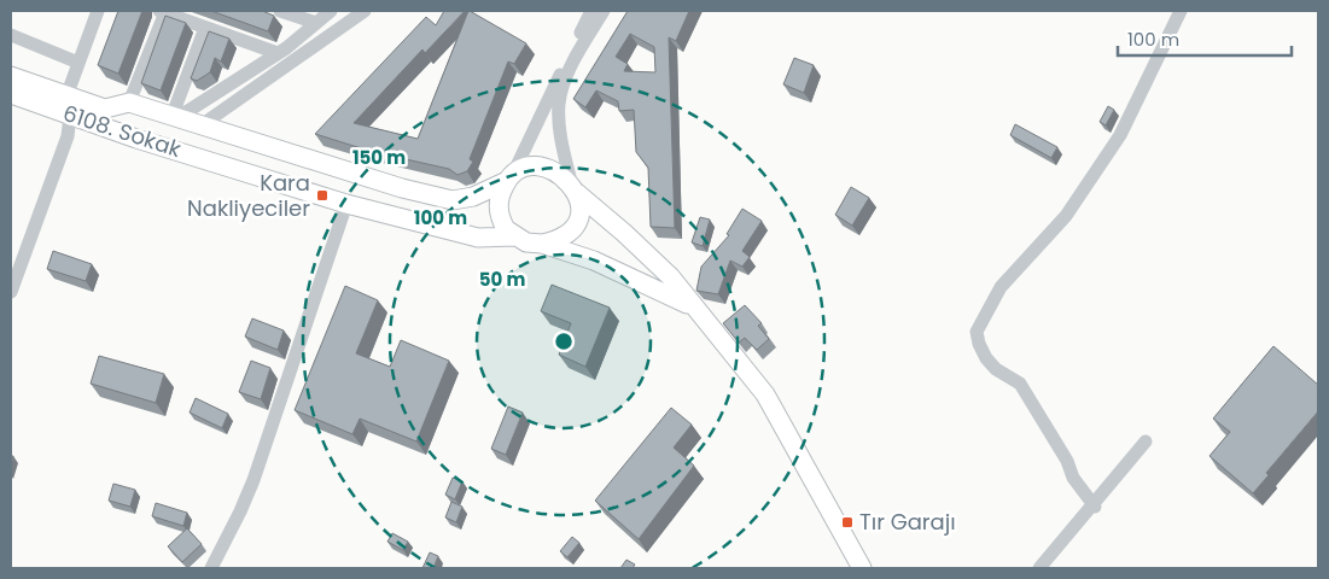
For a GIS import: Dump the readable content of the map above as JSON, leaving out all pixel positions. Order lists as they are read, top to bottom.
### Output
{
  "streets": {
    "main road": ["6108. Sokak"]
  },
  "places": {
    "transit": ["Kara Nakliyeciler", "Tır Garajı"]
  },
  "scale_bar": "100 m",
  "rings": ["150 m", "100 m", "50 m"]
}
